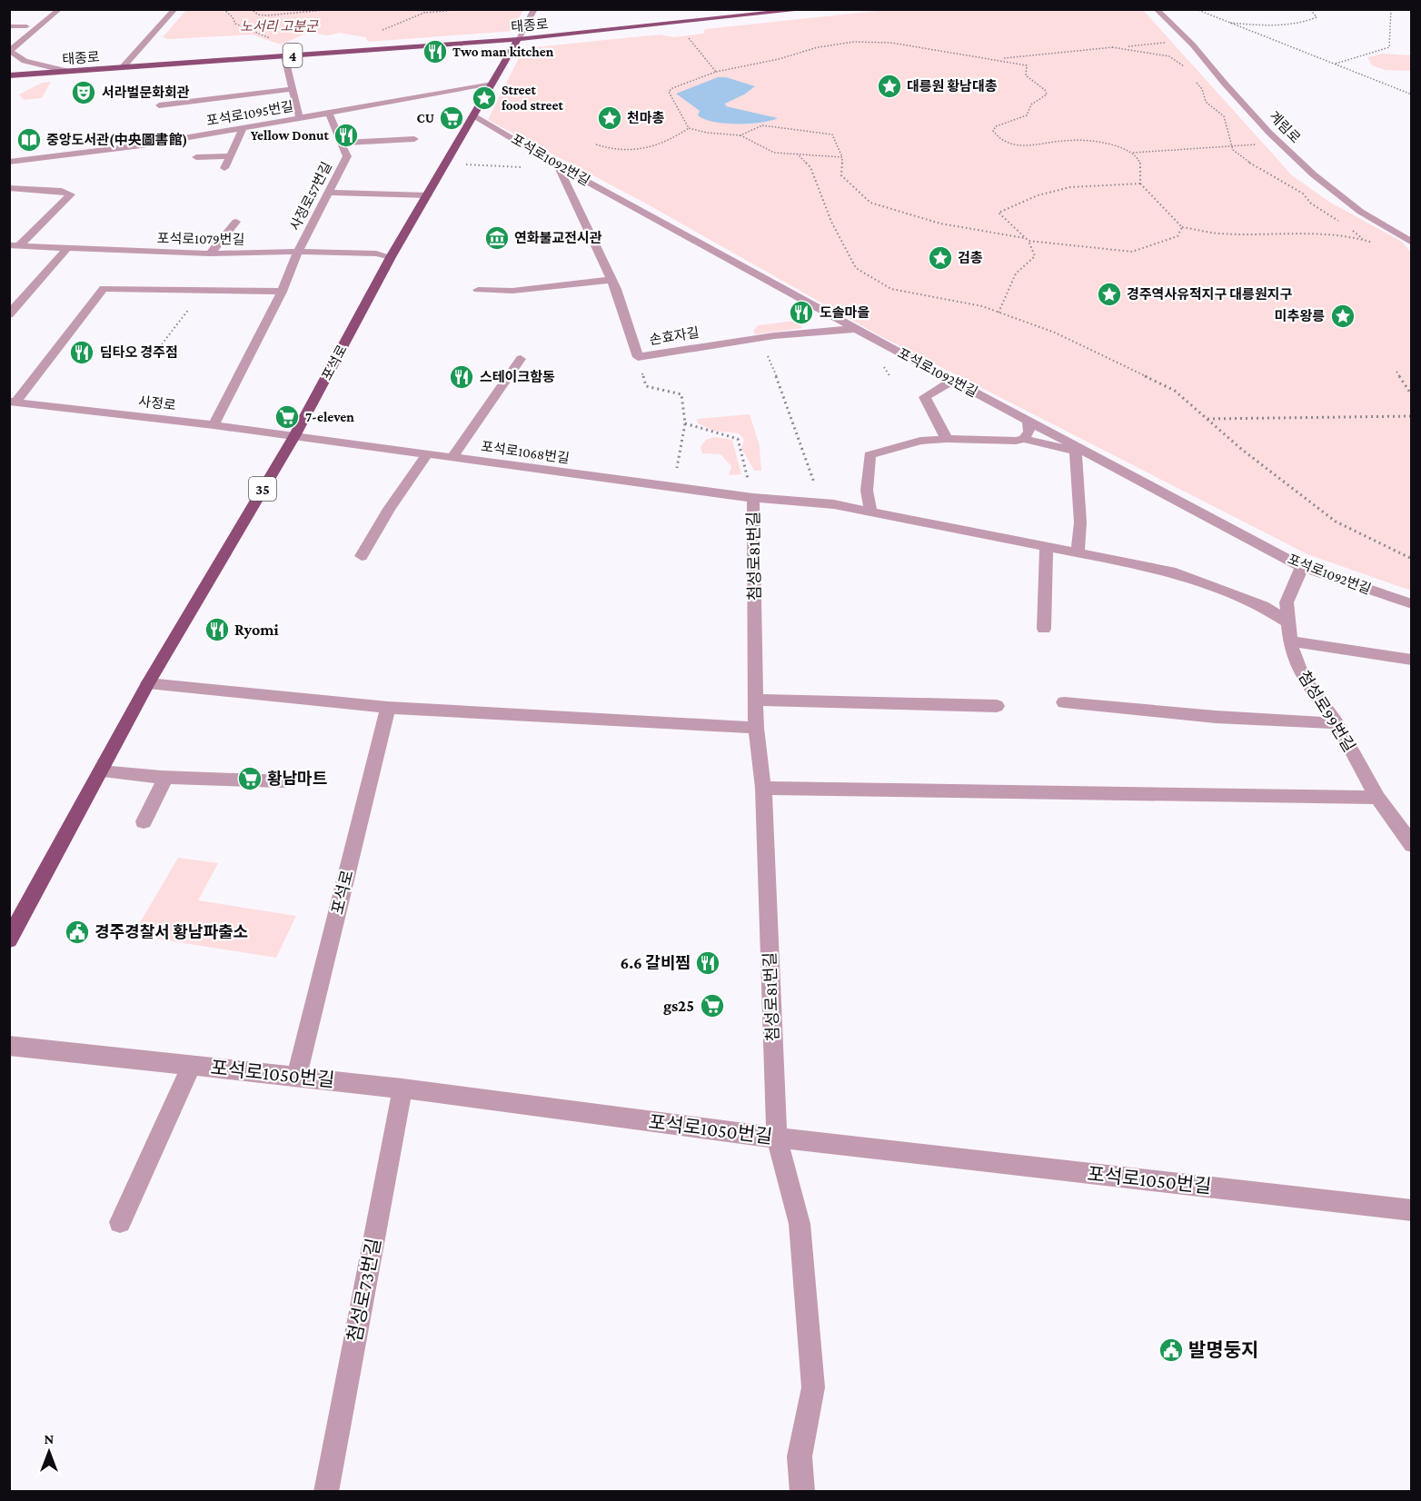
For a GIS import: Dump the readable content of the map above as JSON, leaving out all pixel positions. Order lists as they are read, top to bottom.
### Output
{
  "streets": {
    "main road": [
      "태종로",
      "4",
      "포석로",
      "35"
    ],
    "street": [
      "포석로1095번길",
      "계림로",
      "포석로1092번길",
      "사정로57번길",
      "포석로1079번길",
      "손효자길",
      "사정로",
      "포석로1068번길",
      "첨성로81번길",
      "첨성로99번길",
      "포석로1050번길",
      "첨성로73번길"
    ]
  },
  "crossings": [
    ["태종로", "포석로"],
    ["포석로1095번길", "사정로57번길"],
    ["포석로1095번길", "포석로"],
    ["포석로1092번길", "손효자길"],
    ["포석로1092번길", "포석로"],
    ["포석로1092번길", "첨성로99번길"],
    ["사정로57번길", "포석로1079번길"],
    ["사정로57번길", "사정로"],
    ["포석로1079번길", "포석로"],
    ["포석로", "사정로"],
    ["포석로", "포석로1068번길"],
    ["포석로", "포석로1050번길"],
    ["사정로", "포석로1068번길"],
    ["포석로1068번길", "첨성로81번길"],
    ["포석로1068번길", "첨성로99번길"],
    ["첨성로81번길", "포석로1050번길"],
    ["포석로1050번길", "첨성로73번길"]
  ],
  "parks": ["노서리 고분군"],
  "places": {
    "restaurant": [
      "Two man kitchen",
      "Yellow Donut",
      "도솔마을",
      "딤타오 경주점",
      "스테이크함동",
      "Ryomi",
      "6.6 갈비찜"
    ],
    "place": [
      "대릉원 황남대총",
      "Street food street",
      "천마총",
      "검총",
      "경주역사유적지구 대릉원지구",
      "미추왕릉"
    ],
    "theatre": ["서라벌문화회관"],
    "supermarket": [
      "CU",
      "7-eleven",
      "황남마트",
      "gs25"
    ],
    "library": ["중앙도서관(中央圖書館)"],
    "museum": ["연화불교전시관"],
    "public building": ["경주경찰서 황남파출소", "발명둥지"]
  },
  "north": "top"
}
